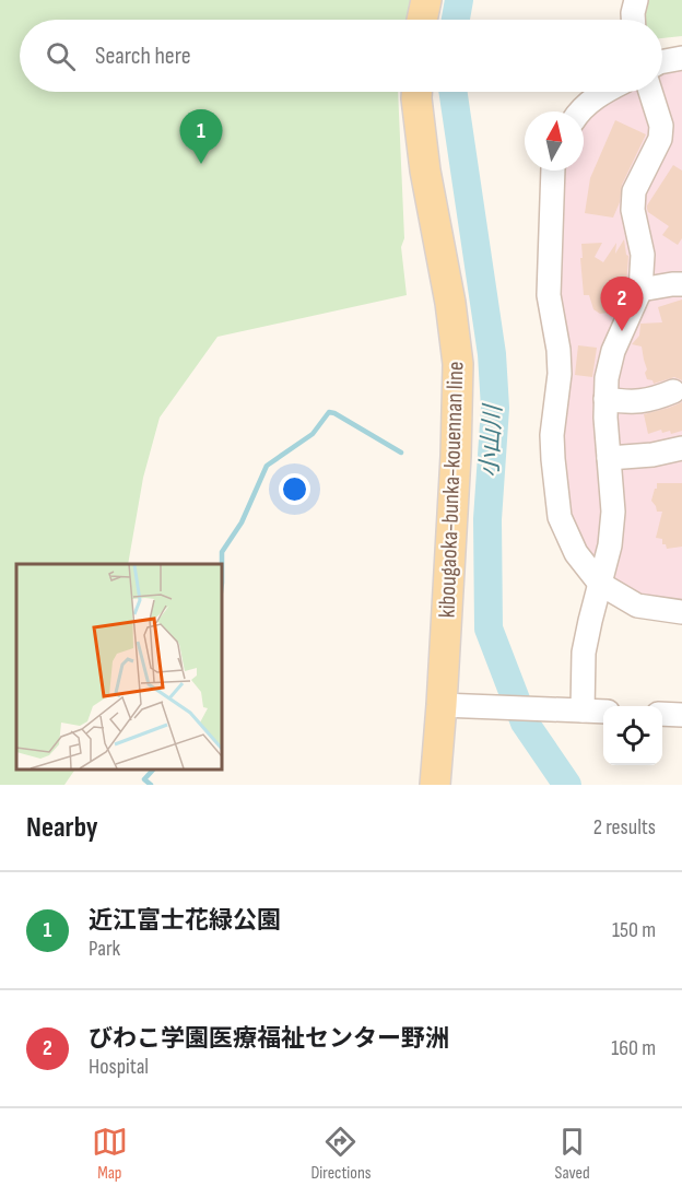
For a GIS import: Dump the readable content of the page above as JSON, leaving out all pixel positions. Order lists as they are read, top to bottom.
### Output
{
  "streets": {
    "main road": ["kibougaoka-bunka-kouennan line"]
  },
  "water": ["小山川"],
  "north": "top",
  "page": {
    "search": "Search here",
    "pins": ["1", "2"],
    "heading": ["Nearby", "2 results"],
    "list": [
      {
        "mark": "1",
        "name": "近江富士花緑公園",
        "note": "Park",
        "value": "150 m"
      },
      {
        "mark": "2",
        "name": "びわこ学園医療福祉センター野洲",
        "note": "Hospital",
        "value": "160 m"
      }
    ],
    "nav": ["Map", "Directions", "Saved"]
  }
}
